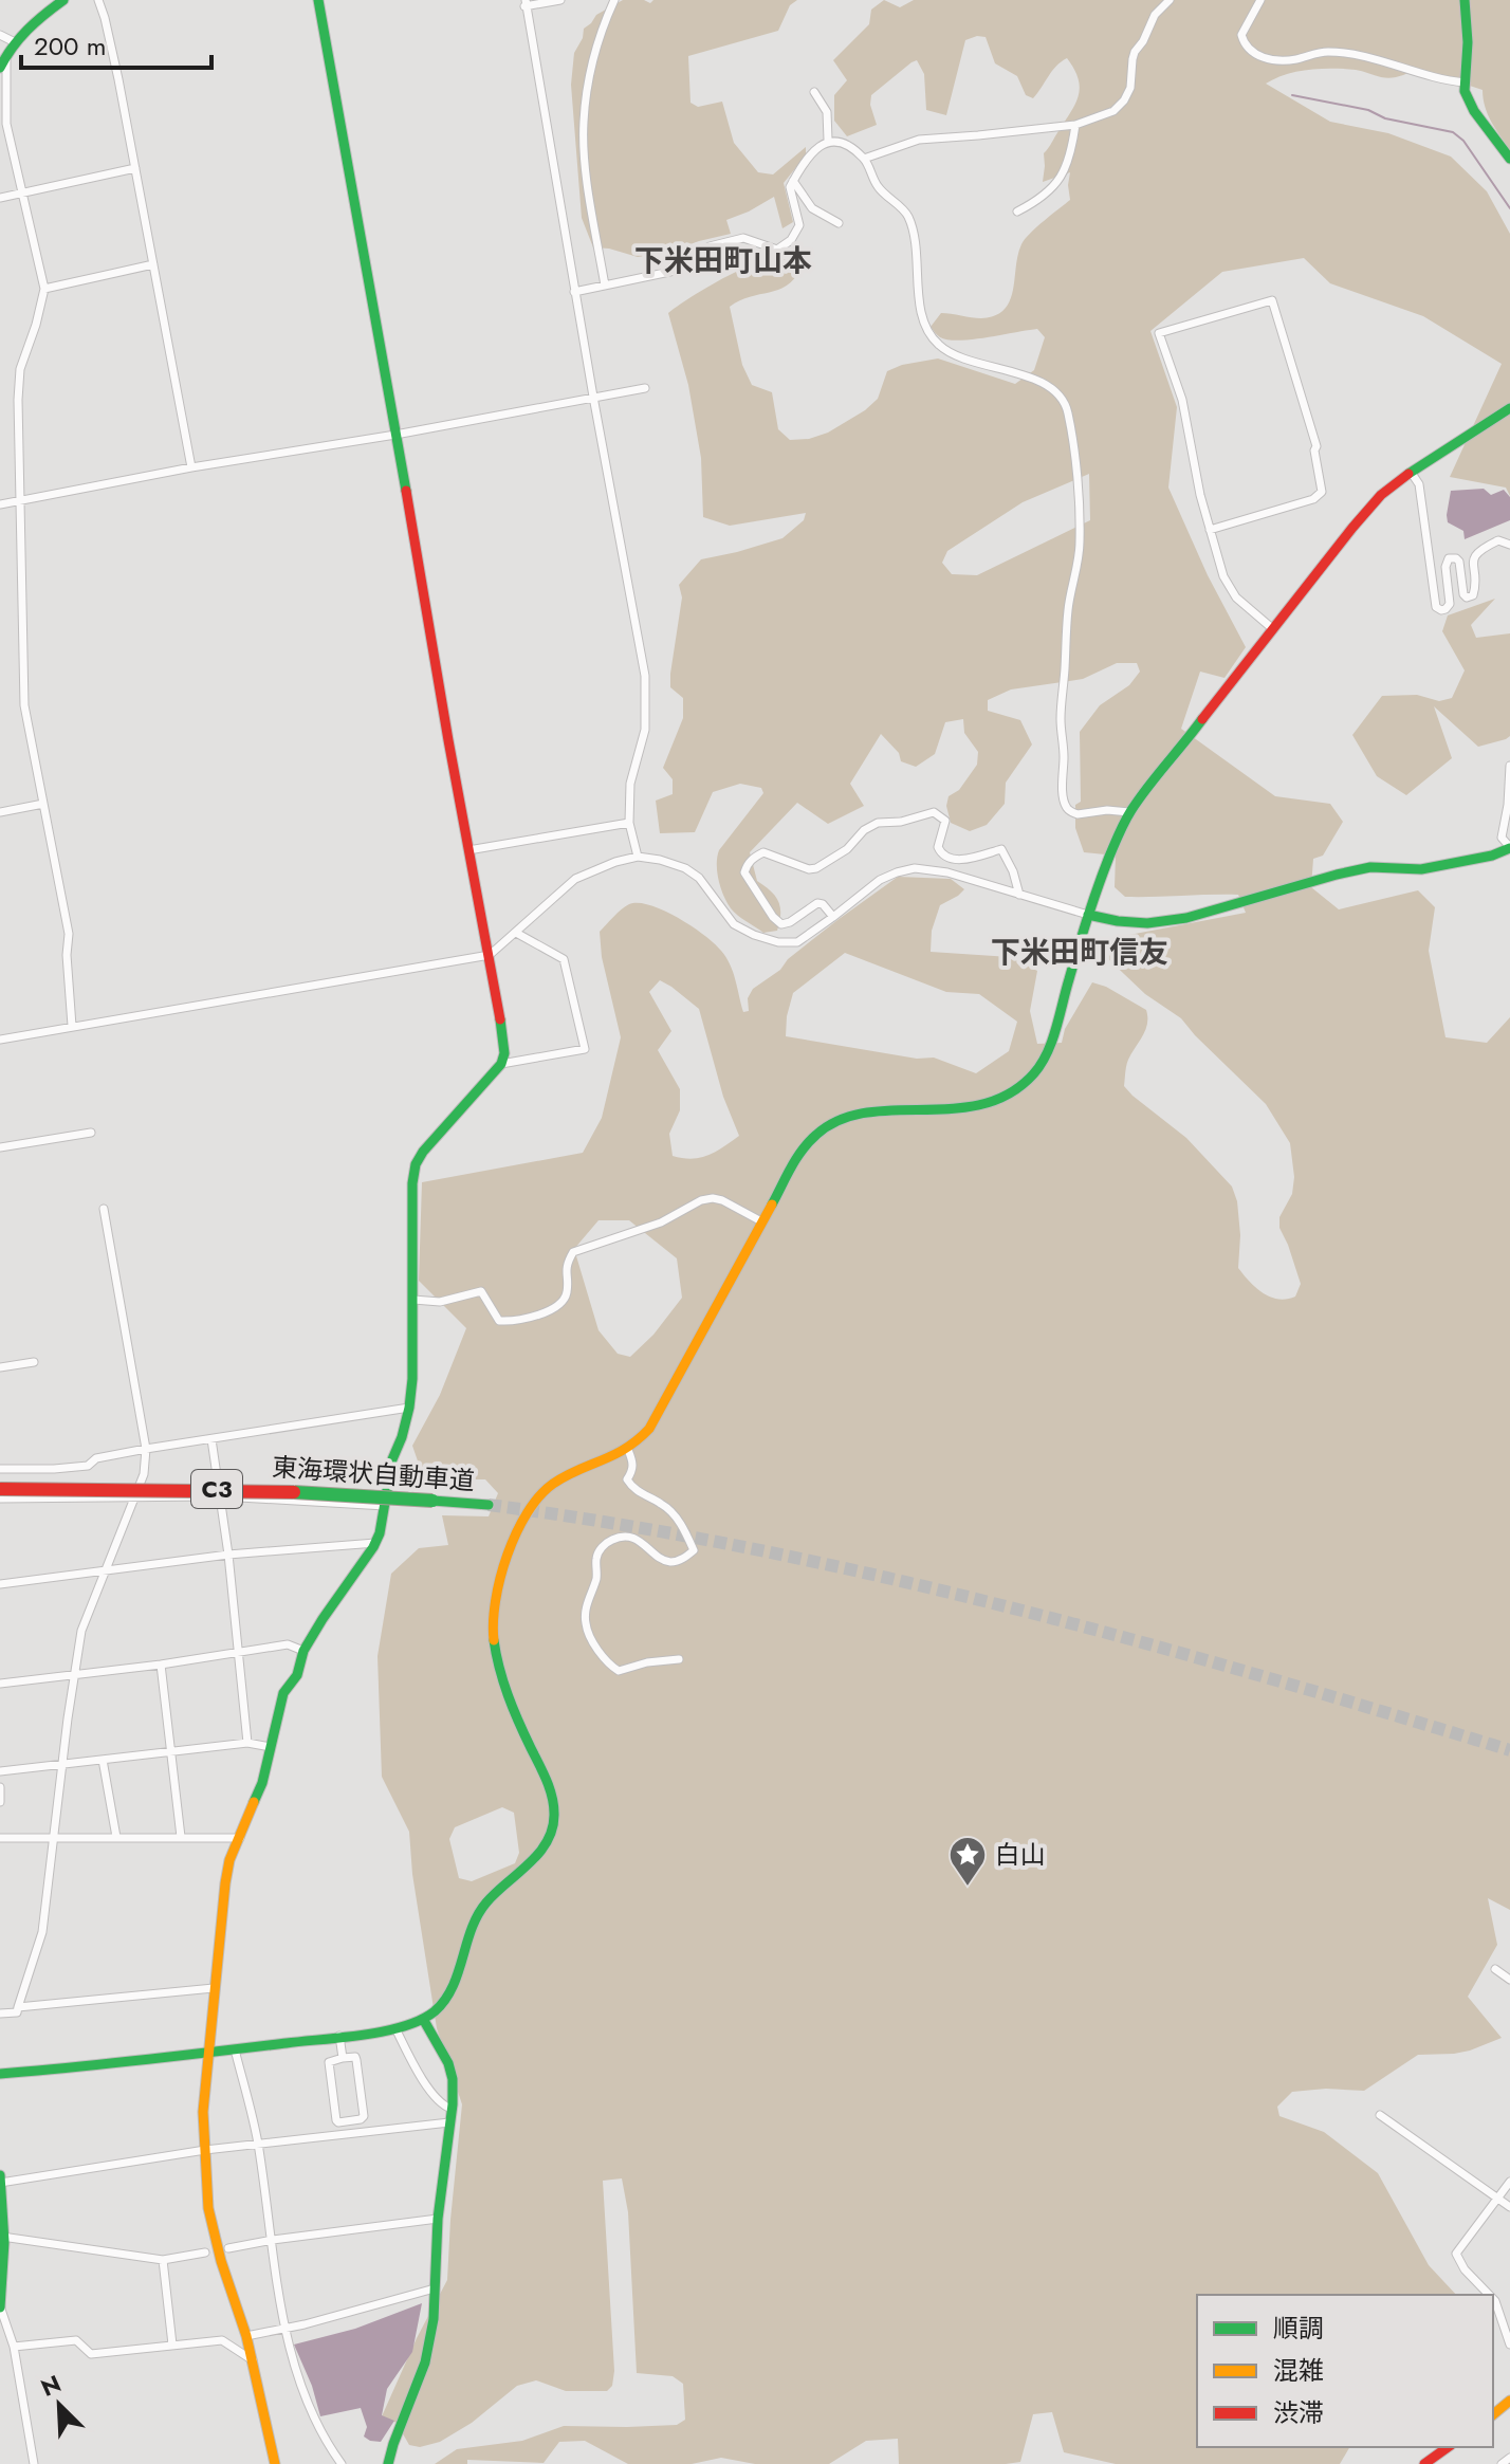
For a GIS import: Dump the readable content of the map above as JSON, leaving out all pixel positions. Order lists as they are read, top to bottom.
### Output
{
  "streets": {
    "main road": ["東海環状自動車道", "C3"]
  },
  "districts": ["下米田町山本", "下米田町信友"],
  "places": {
    "place": ["白山"]
  },
  "legend": ["順調", "混雑", "渋滞"],
  "scale_bar": "200 m",
  "north": "top left"
}
